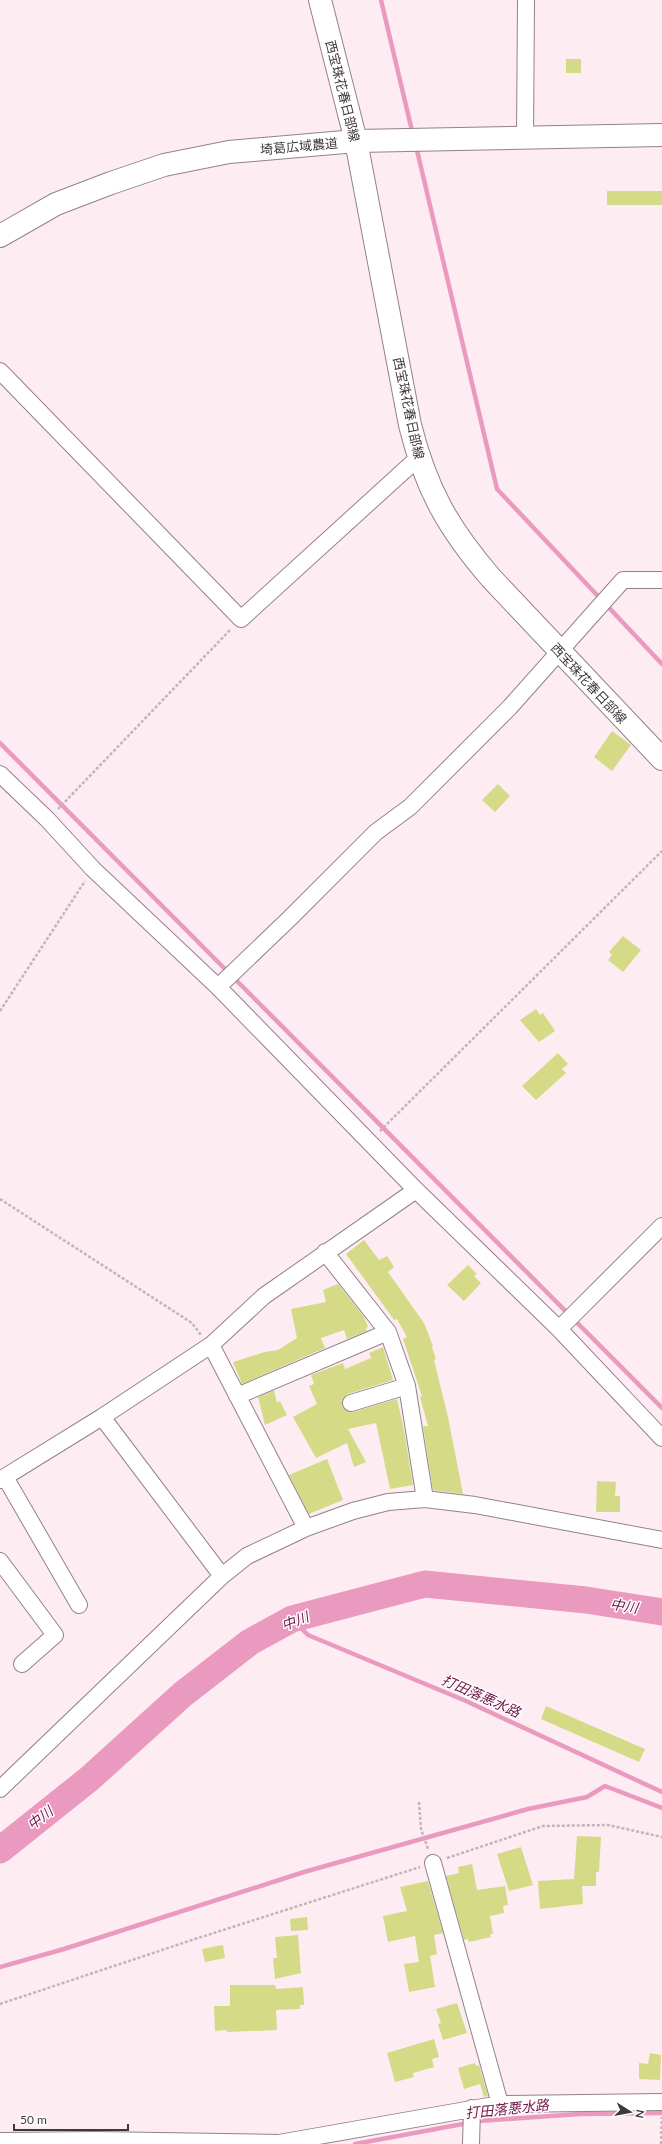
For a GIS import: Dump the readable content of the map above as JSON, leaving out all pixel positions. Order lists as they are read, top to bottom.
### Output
{
  "streets": {
    "main road": ["西宝珠花春日部線", "埼葛広域農道"]
  },
  "crossings": [
    ["西宝珠花春日部線", "埼葛広域農道"]
  ],
  "water": ["中川", "打田落悪水路"],
  "scale_bar": "50 m",
  "north": "right"
}
